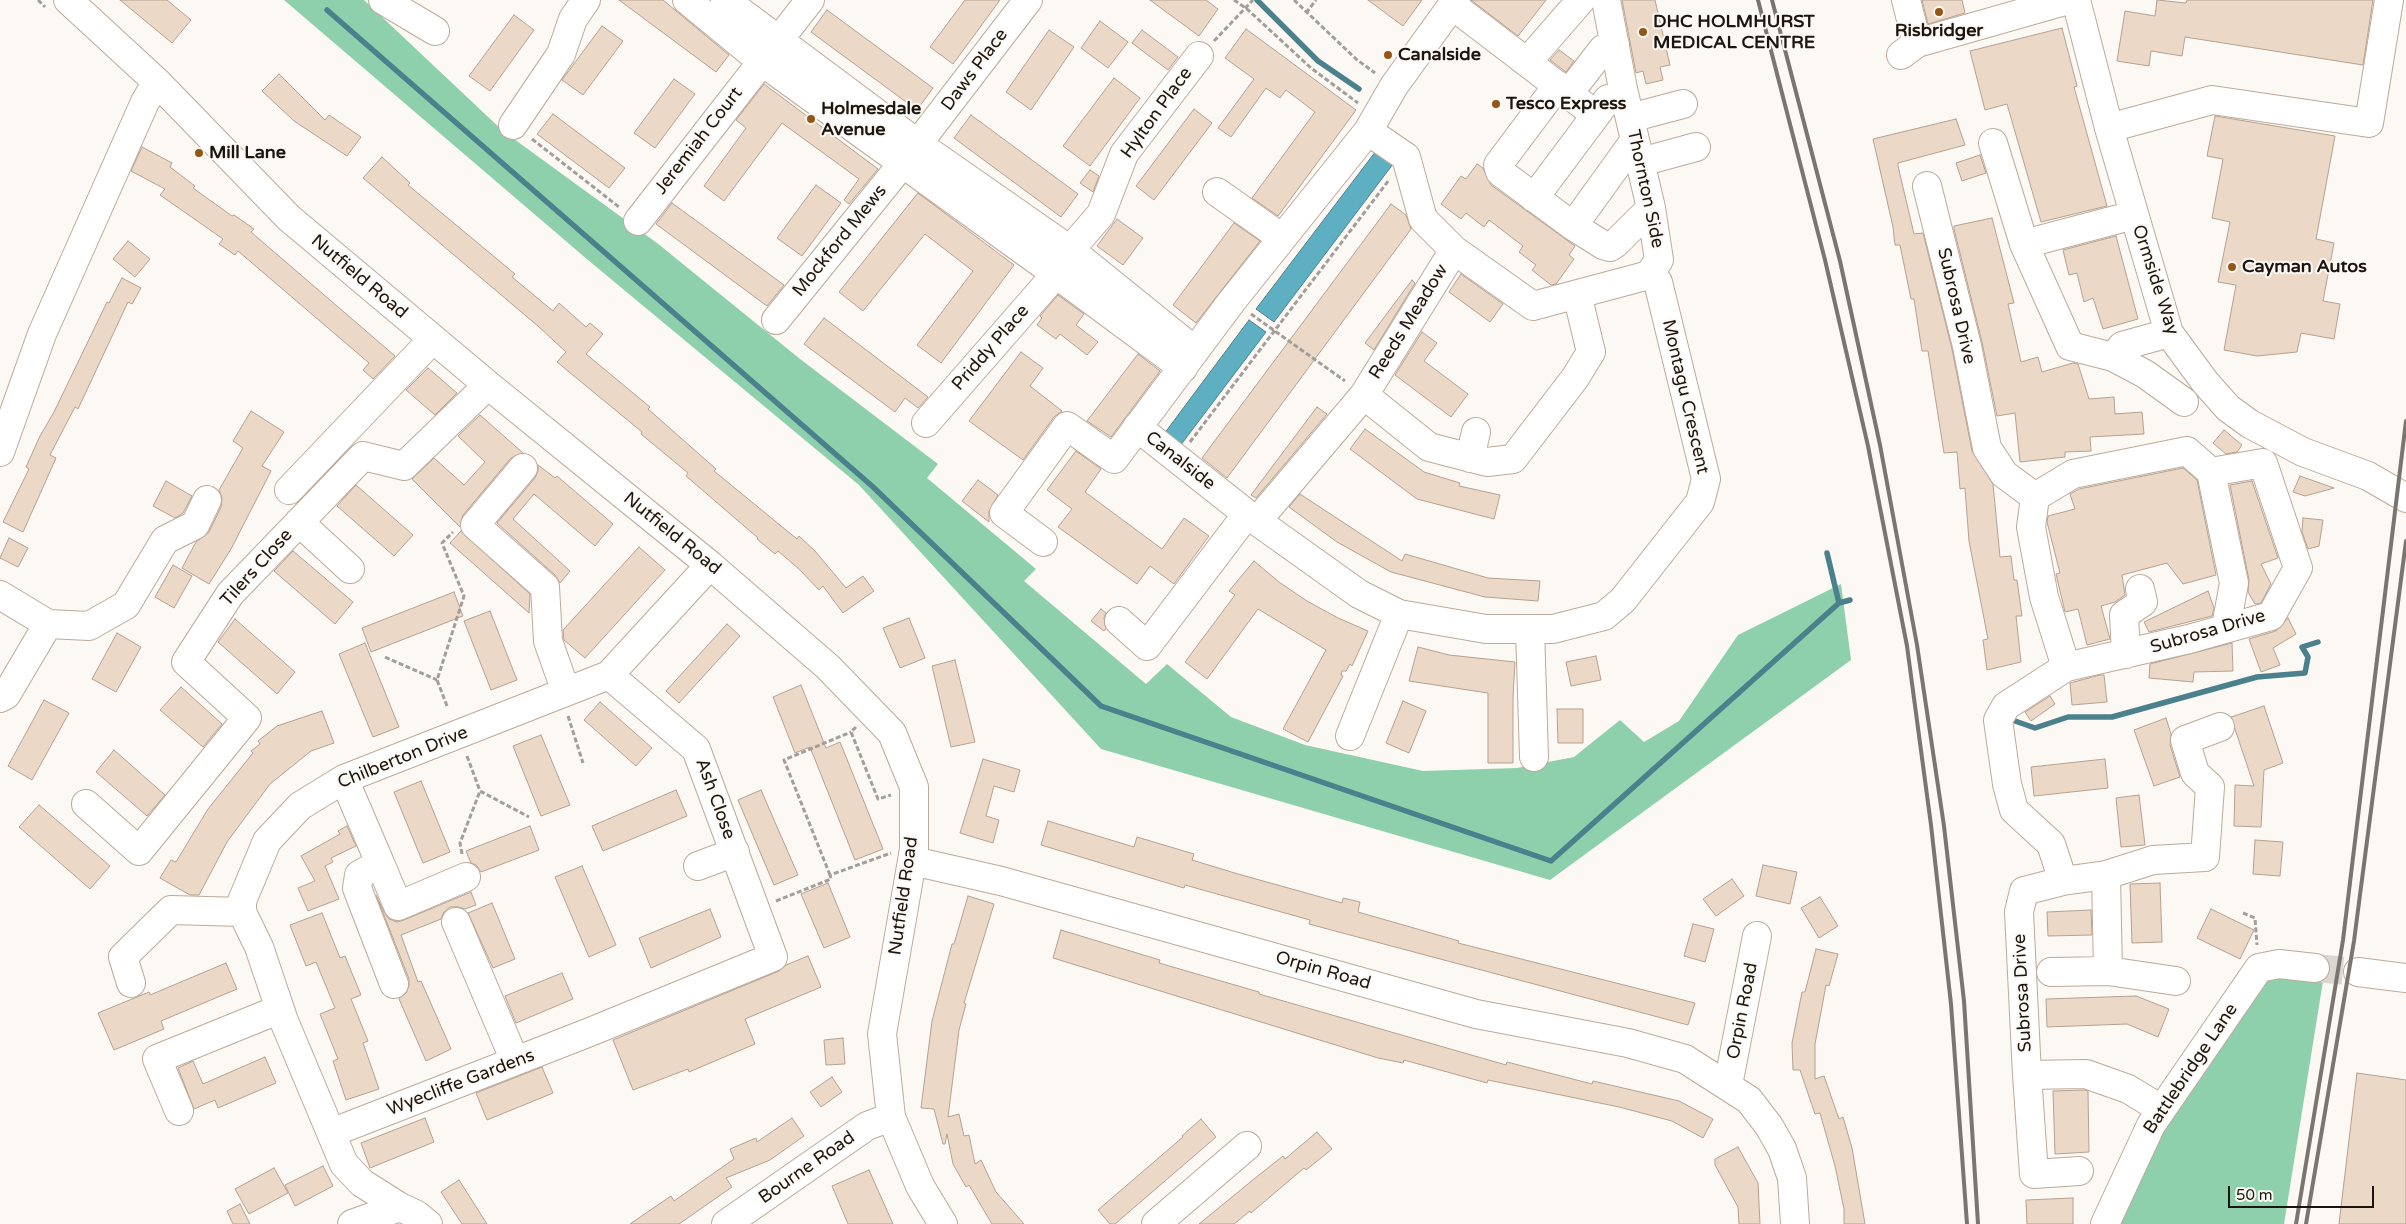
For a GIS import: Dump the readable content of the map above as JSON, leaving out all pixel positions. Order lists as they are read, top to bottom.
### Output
{
  "streets": {
    "street": [
      "Daws Place",
      "Hylton Place",
      "Jeremiah Court",
      "Thornton Side",
      "Mockford Mews",
      "Nutfield Road",
      "Ormside Way",
      "Subrosa Drive",
      "Reeds Meadow",
      "Priddy Place",
      "Montagu Crescent",
      "Canalside",
      "Tilers Close",
      "Chilberton Drive",
      "Ash Close",
      "Orpin Road",
      "Battlebridge Lane",
      "Wyecliffe Gardens",
      "Bourne Road"
    ]
  },
  "crossings": [
    ["Daws Place", "Mockford Mews"],
    ["Hylton Place", "Priddy Place"],
    ["Thornton Side", "Reeds Meadow"],
    ["Thornton Side", "Montagu Crescent"],
    ["Nutfield Road", "Tilers Close"],
    ["Nutfield Road", "Chilberton Drive"],
    ["Nutfield Road", "Orpin Road"],
    ["Nutfield Road", "Bourne Road"],
    ["Subrosa Drive", "Battlebridge Lane"],
    ["Reeds Meadow", "Canalside"],
    ["Chilberton Drive", "Ash Close"],
    ["Ash Close", "Wyecliffe Gardens"]
  ],
  "places": [
    "Risbridger",
    "DHC HOLMHURST MEDICAL CENTRE",
    "Canalside",
    "Tesco Express",
    "Holmesdale Avenue",
    "Mill Lane",
    "Cayman Autos"
  ],
  "scale_bar": "50 m"
}
